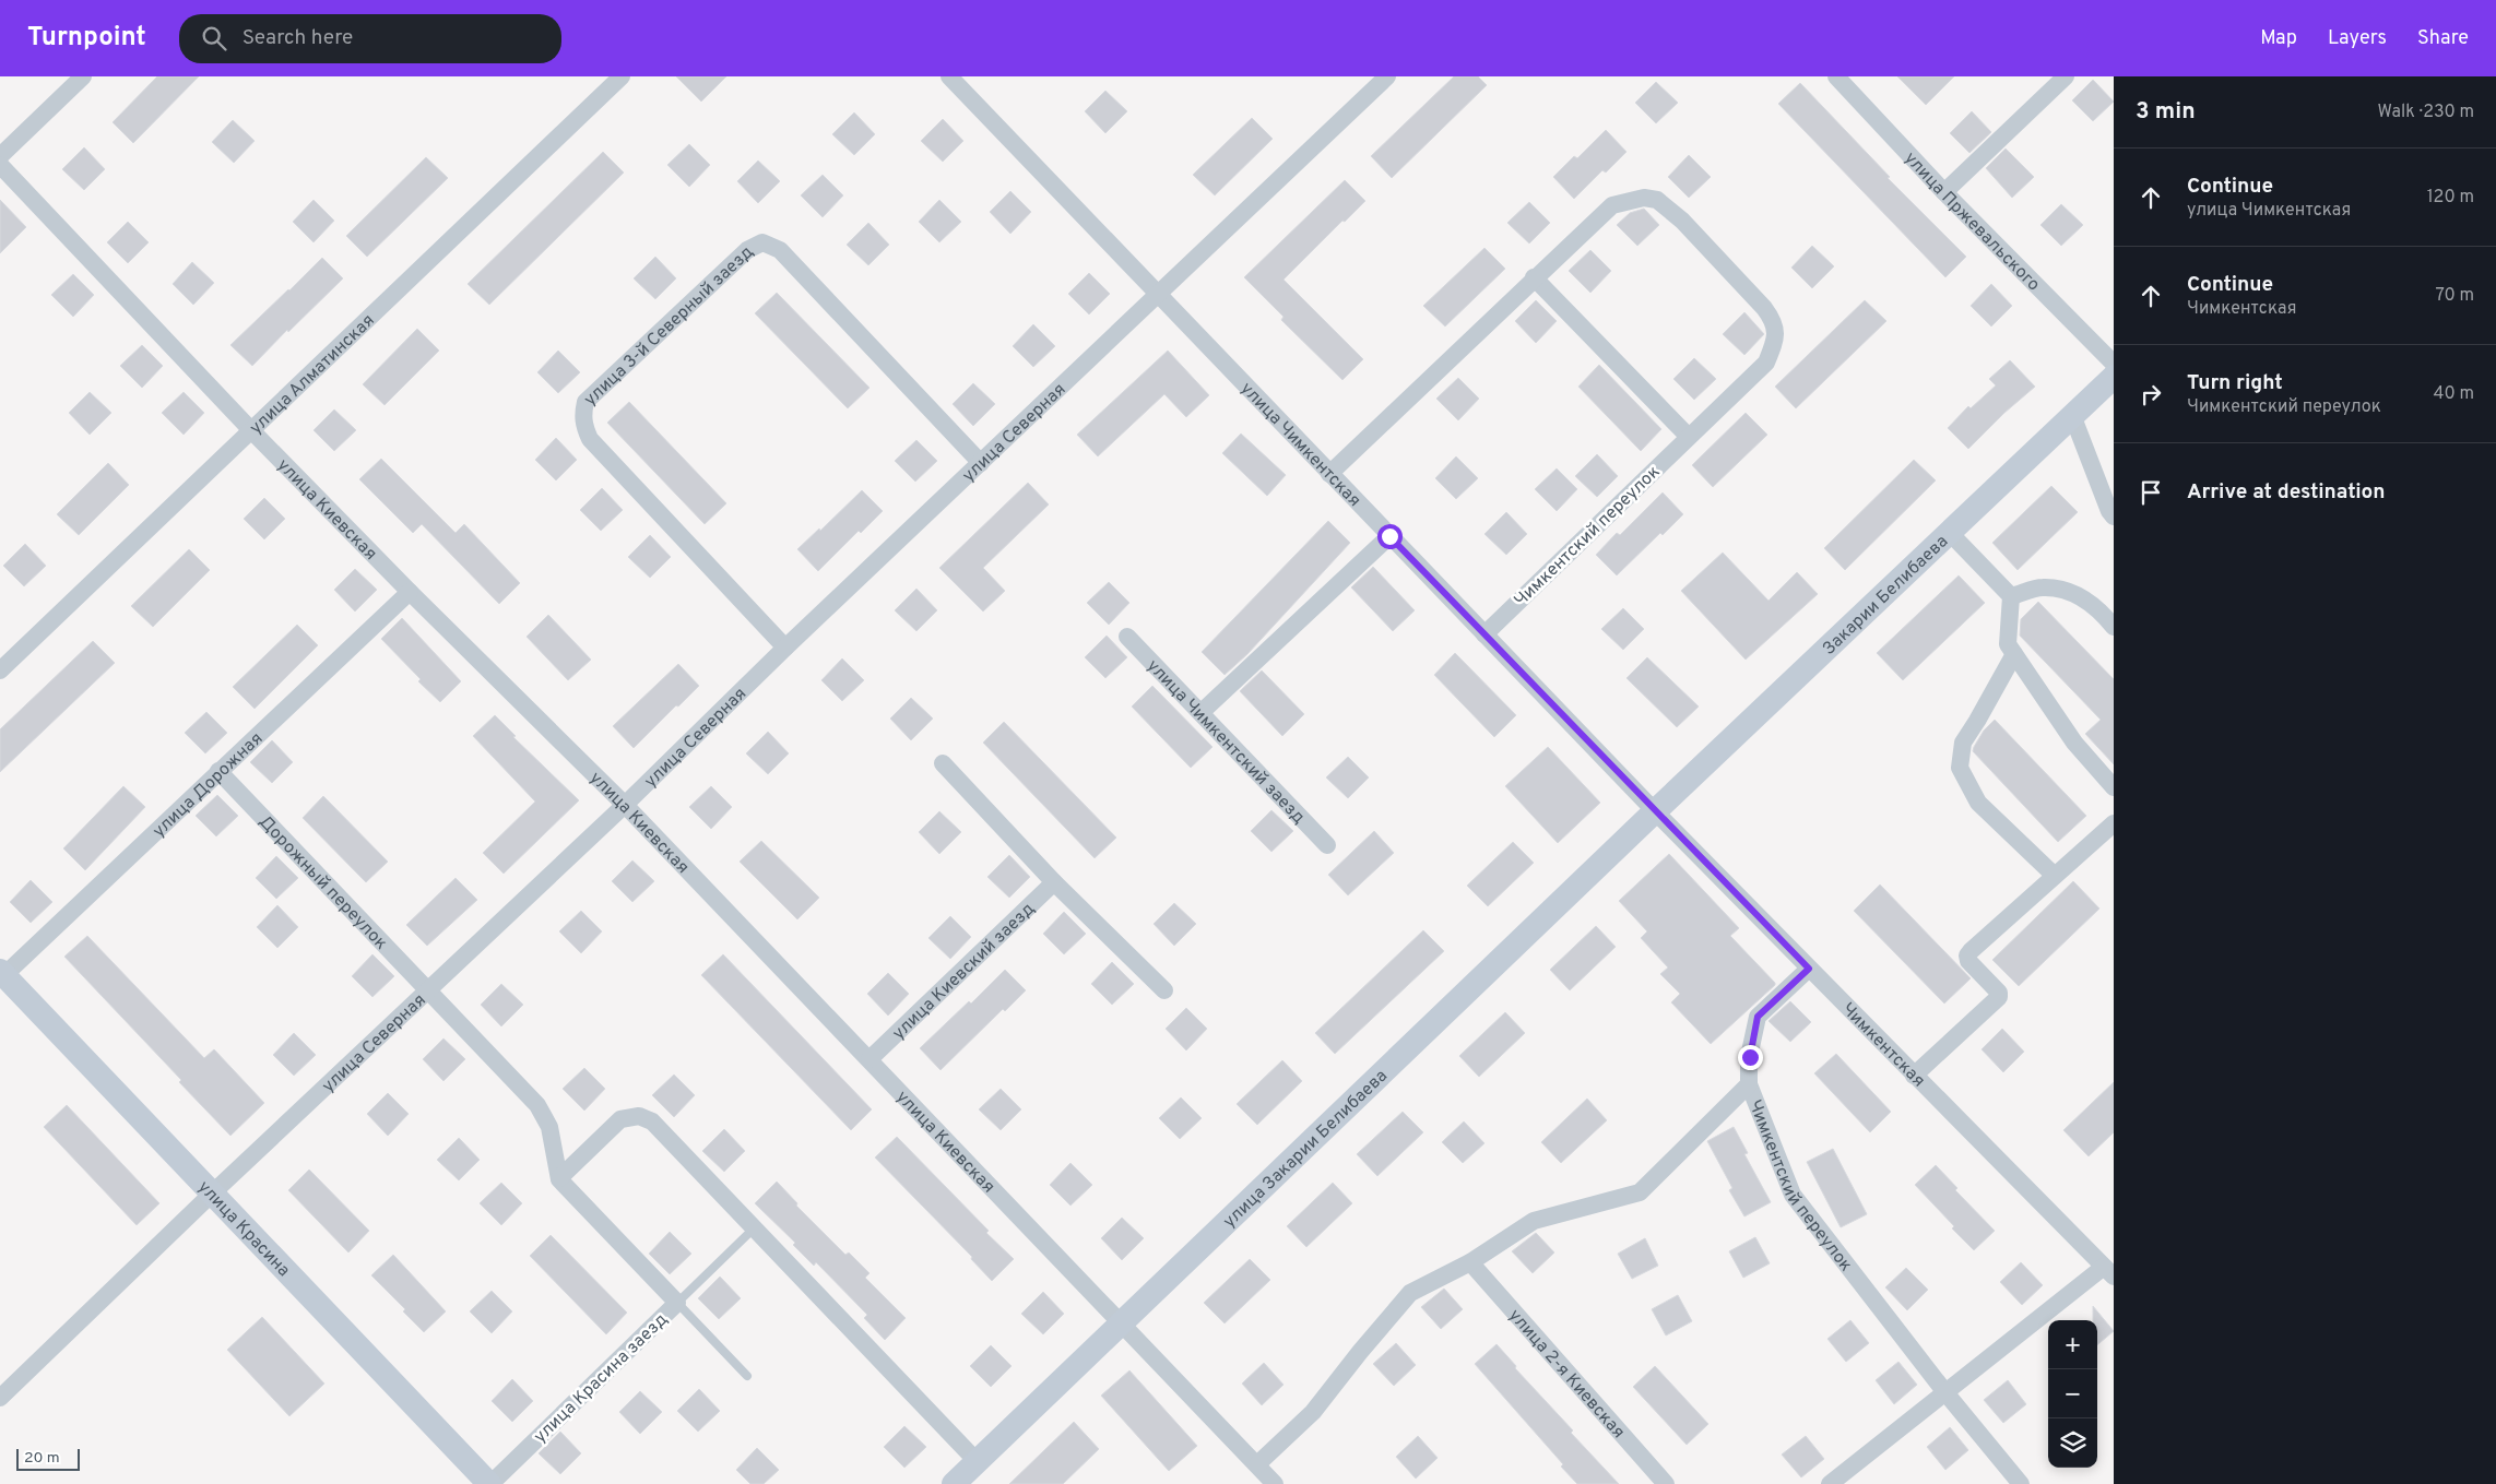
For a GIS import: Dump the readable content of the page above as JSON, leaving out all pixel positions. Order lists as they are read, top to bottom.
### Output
{
  "streets": {
    "street": [
      "улица Пржевальского",
      "улица 3-й Северный заезд",
      "улица Алматинская",
      "улица Северная",
      "улица Чимкентская",
      "улица Киевская",
      "Чимкентский переулок",
      "Закарии Белибаева",
      "улица Чимкентский заезд",
      "улица Дорожная",
      "Дорожный переулок",
      "улица Киевский заезд",
      "Чимкентская",
      "улица Закарии Белибаева",
      "улица Красина",
      "улица 2-я Киевская",
      "улица Красина заезд"
    ]
  },
  "crossings": [
    ["улица 3-й Северный заезд", "улица Северная"],
    ["улица Алматинская", "улица Киевская"],
    ["улица Северная", "улица Чимкентская"],
    ["улица Северная", "улица Киевская"],
    ["улица Северная", "Дорожный переулок"],
    ["улица Северная", "улица Красина"],
    ["улица Чимкентская", "Чимкентский переулок"],
    ["улица Чимкентская", "Закарии Белибаева"],
    ["улица Чимкентская", "Чимкентская"],
    ["улица Чимкентская", "улица Закарии Белибаева"],
    ["улица Киевская", "улица Дорожная"],
    ["улица Киевская", "улица Киевский заезд"],
    ["улица Киевская", "улица Закарии Белибаева"],
    ["Чимкентский переулок", "Чимкентская"],
    ["Закарии Белибаева", "Чимкентская"],
    ["Закарии Белибаева", "улица Закарии Белибаева"],
    ["улица Дорожная", "Дорожный переулок"],
    ["улица Дорожная", "улица Красина"],
    ["Чимкентская", "улица Закарии Белибаева"],
    ["улица Красина", "улица Красина заезд"]
  ],
  "scale_bar": "20 m",
  "page": {
    "header": "Turnpoint",
    "search": "Search here",
    "nav": ["Map", "Layers", "Share"],
    "heading": ["3 min", "Walk · 230 m"],
    "list": [
      ["Continue", "улица Чимкентская", "120 m"],
      ["Continue", "Чимкентская", "70 m"],
      ["Turn right", "Чимкентский переулок", "40 m"],
      "Arrive at destination"
    ],
    "map_buttons": ["+", "−"],
    "scale": "20 m"
  }
}
